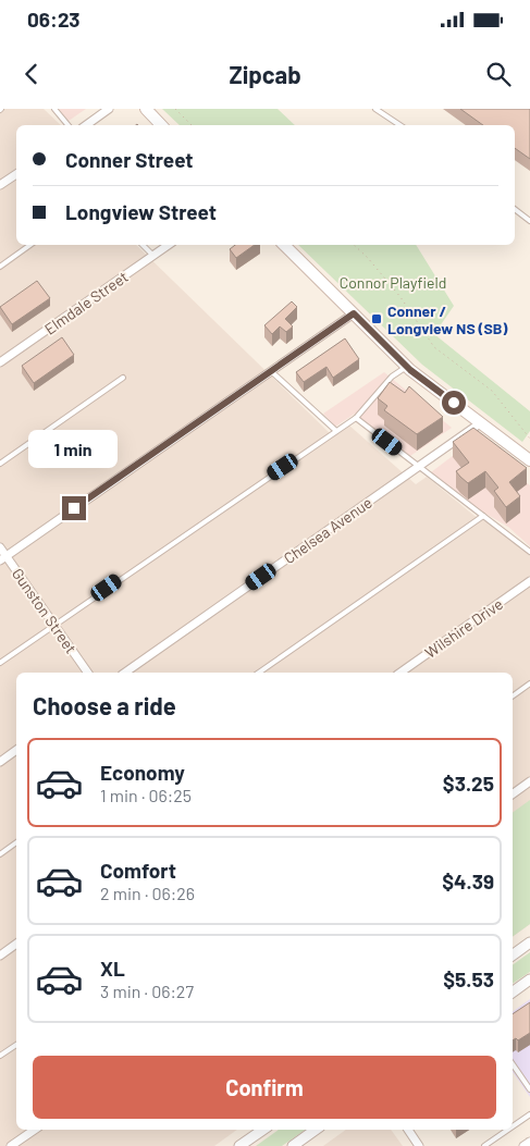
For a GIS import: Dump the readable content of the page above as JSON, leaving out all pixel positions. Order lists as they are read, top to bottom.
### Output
{
  "streets": {
    "street": [
      "Elmdale Street",
      "Chelsea Avenue",
      "Gunston Street",
      "Wilshire Drive"
    ]
  },
  "parks": ["Connor Playfield"],
  "places": {
    "transit": ["Conner / Longview NS (SB)"]
  },
  "page": {
    "status": "06:23",
    "header": "Zipcab",
    "banner": ["Conner Street", "Longview Street"],
    "bubble": "1 min",
    "heading": "Choose a ride",
    "list": [
      {
        "name": "Economy",
        "note": "1 min · 06:25",
        "value": "$3.25"
      },
      {
        "name": "Comfort",
        "note": "2 min · 06:26",
        "value": "$4.39"
      },
      {
        "name": "XL",
        "note": "3 min · 06:27",
        "value": "$5.53"
      }
    ],
    "buttons": "Confirm"
  }
}
